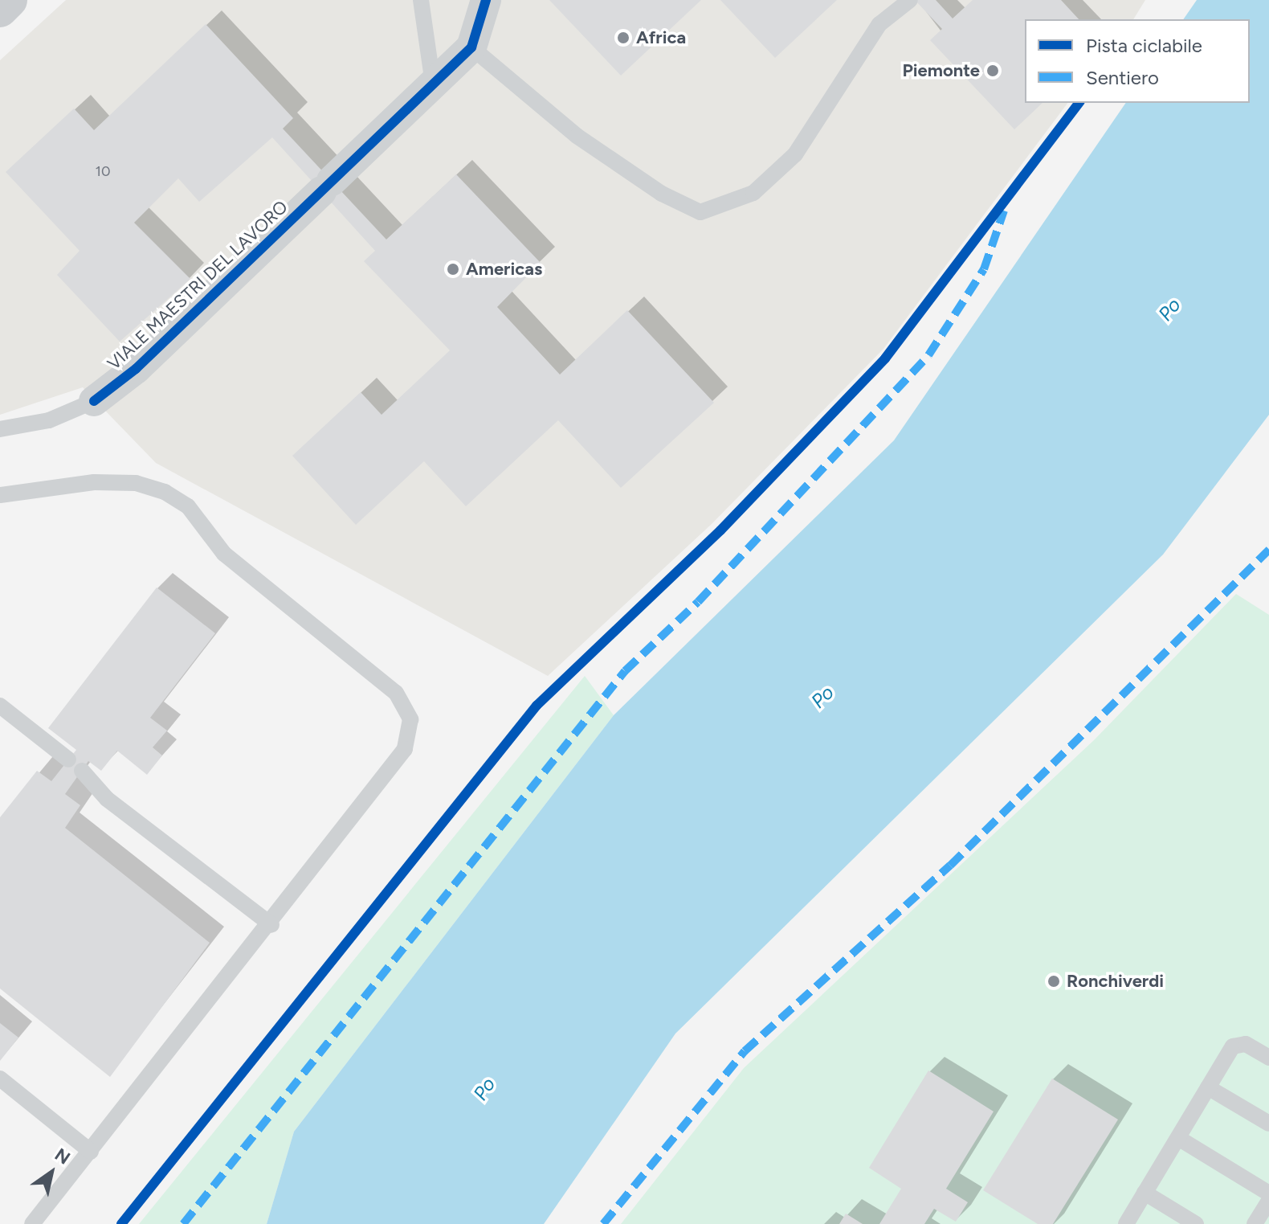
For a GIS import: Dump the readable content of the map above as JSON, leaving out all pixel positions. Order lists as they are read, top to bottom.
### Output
{
  "streets": {
    "street": ["VIALE MAESTRI DEL LAVORO"]
  },
  "water": ["Po"],
  "places": [
    "Africa",
    "Piemonte",
    "Americas",
    "Ronchiverdi"
  ],
  "house_numbers": ["10"],
  "legend": ["Pista ciclabile", "Sentiero"],
  "north": "top right"
}
